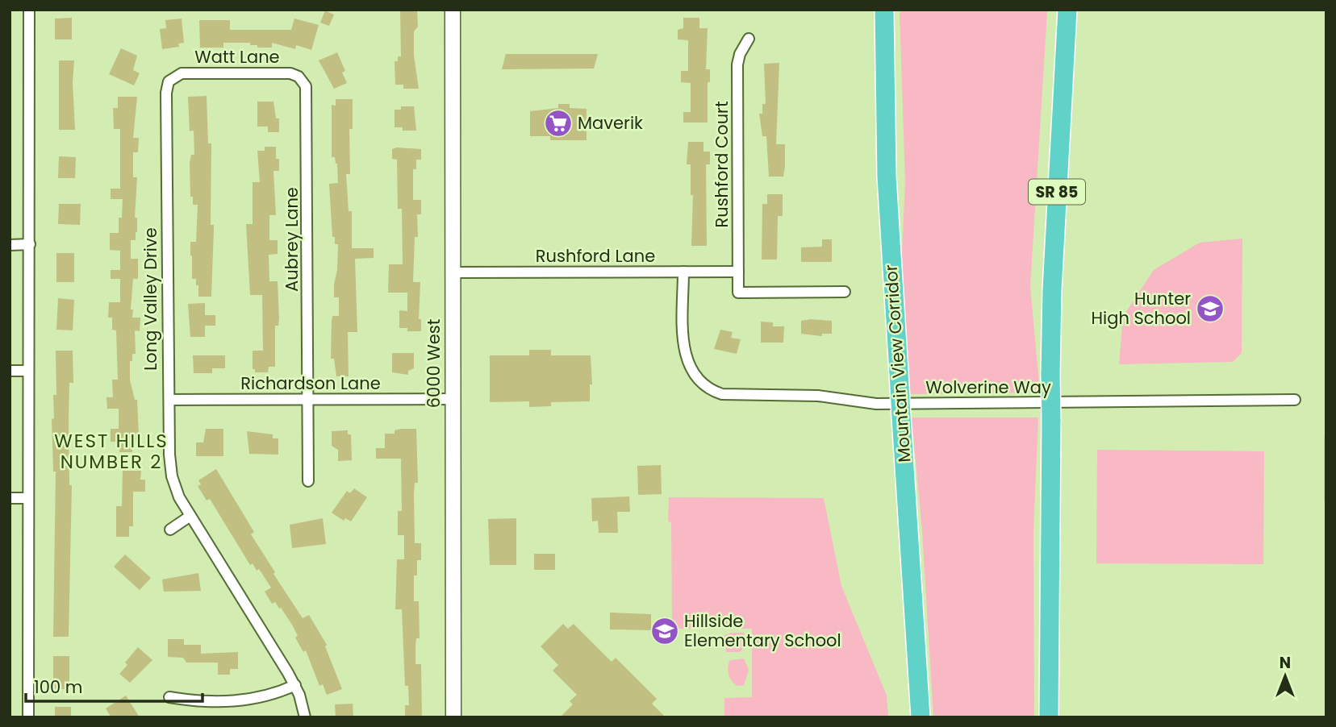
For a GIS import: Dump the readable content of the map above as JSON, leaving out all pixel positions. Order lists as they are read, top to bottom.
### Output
{
  "streets": {
    "highway": ["SR 85", "Mountain View Corridor"],
    "street": [
      "Watt Lane",
      "Rushford Court",
      "Aubrey Lane",
      "Rushford Lane",
      "Long Valley Drive",
      "6000 West",
      "Richardson Lane",
      "Wolverine Way"
    ]
  },
  "crossings": [
    ["Watt Lane", "Aubrey Lane"],
    ["Watt Lane", "Long Valley Drive"],
    ["Rushford Court", "Rushford Lane"],
    ["Aubrey Lane", "Richardson Lane"],
    ["Rushford Lane", "6000 West"],
    ["Rushford Lane", "Wolverine Way"],
    ["Long Valley Drive", "Richardson Lane"],
    ["6000 West", "Richardson Lane"]
  ],
  "districts": ["WEST HILLS NUMBER 2"],
  "places": {
    "supermarket": ["Maverik"],
    "school or university": ["Hunter High School", "Hillside Elementary School"]
  },
  "scale_bar": "100 m",
  "north": "top"
}
